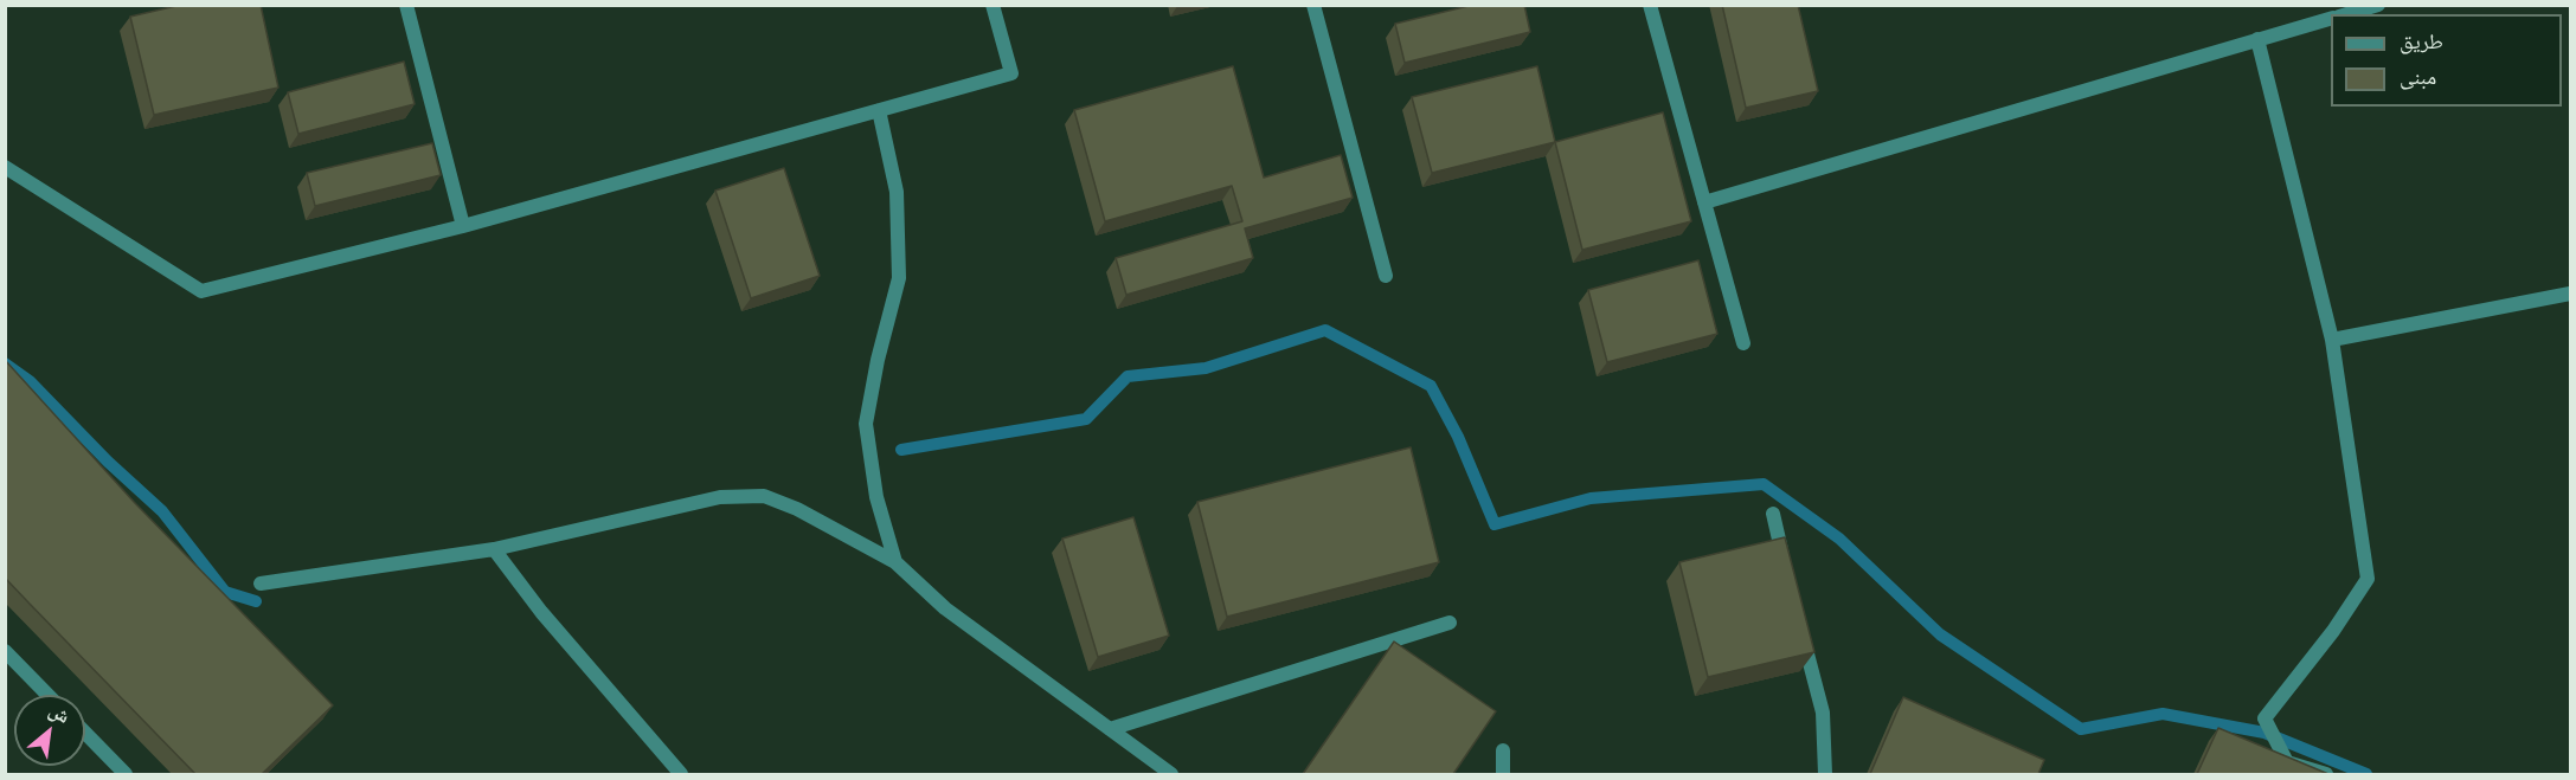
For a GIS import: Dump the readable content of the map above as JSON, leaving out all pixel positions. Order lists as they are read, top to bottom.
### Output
{
  "legend": ["طريق", "مبنى"],
  "north": "top right"
}
